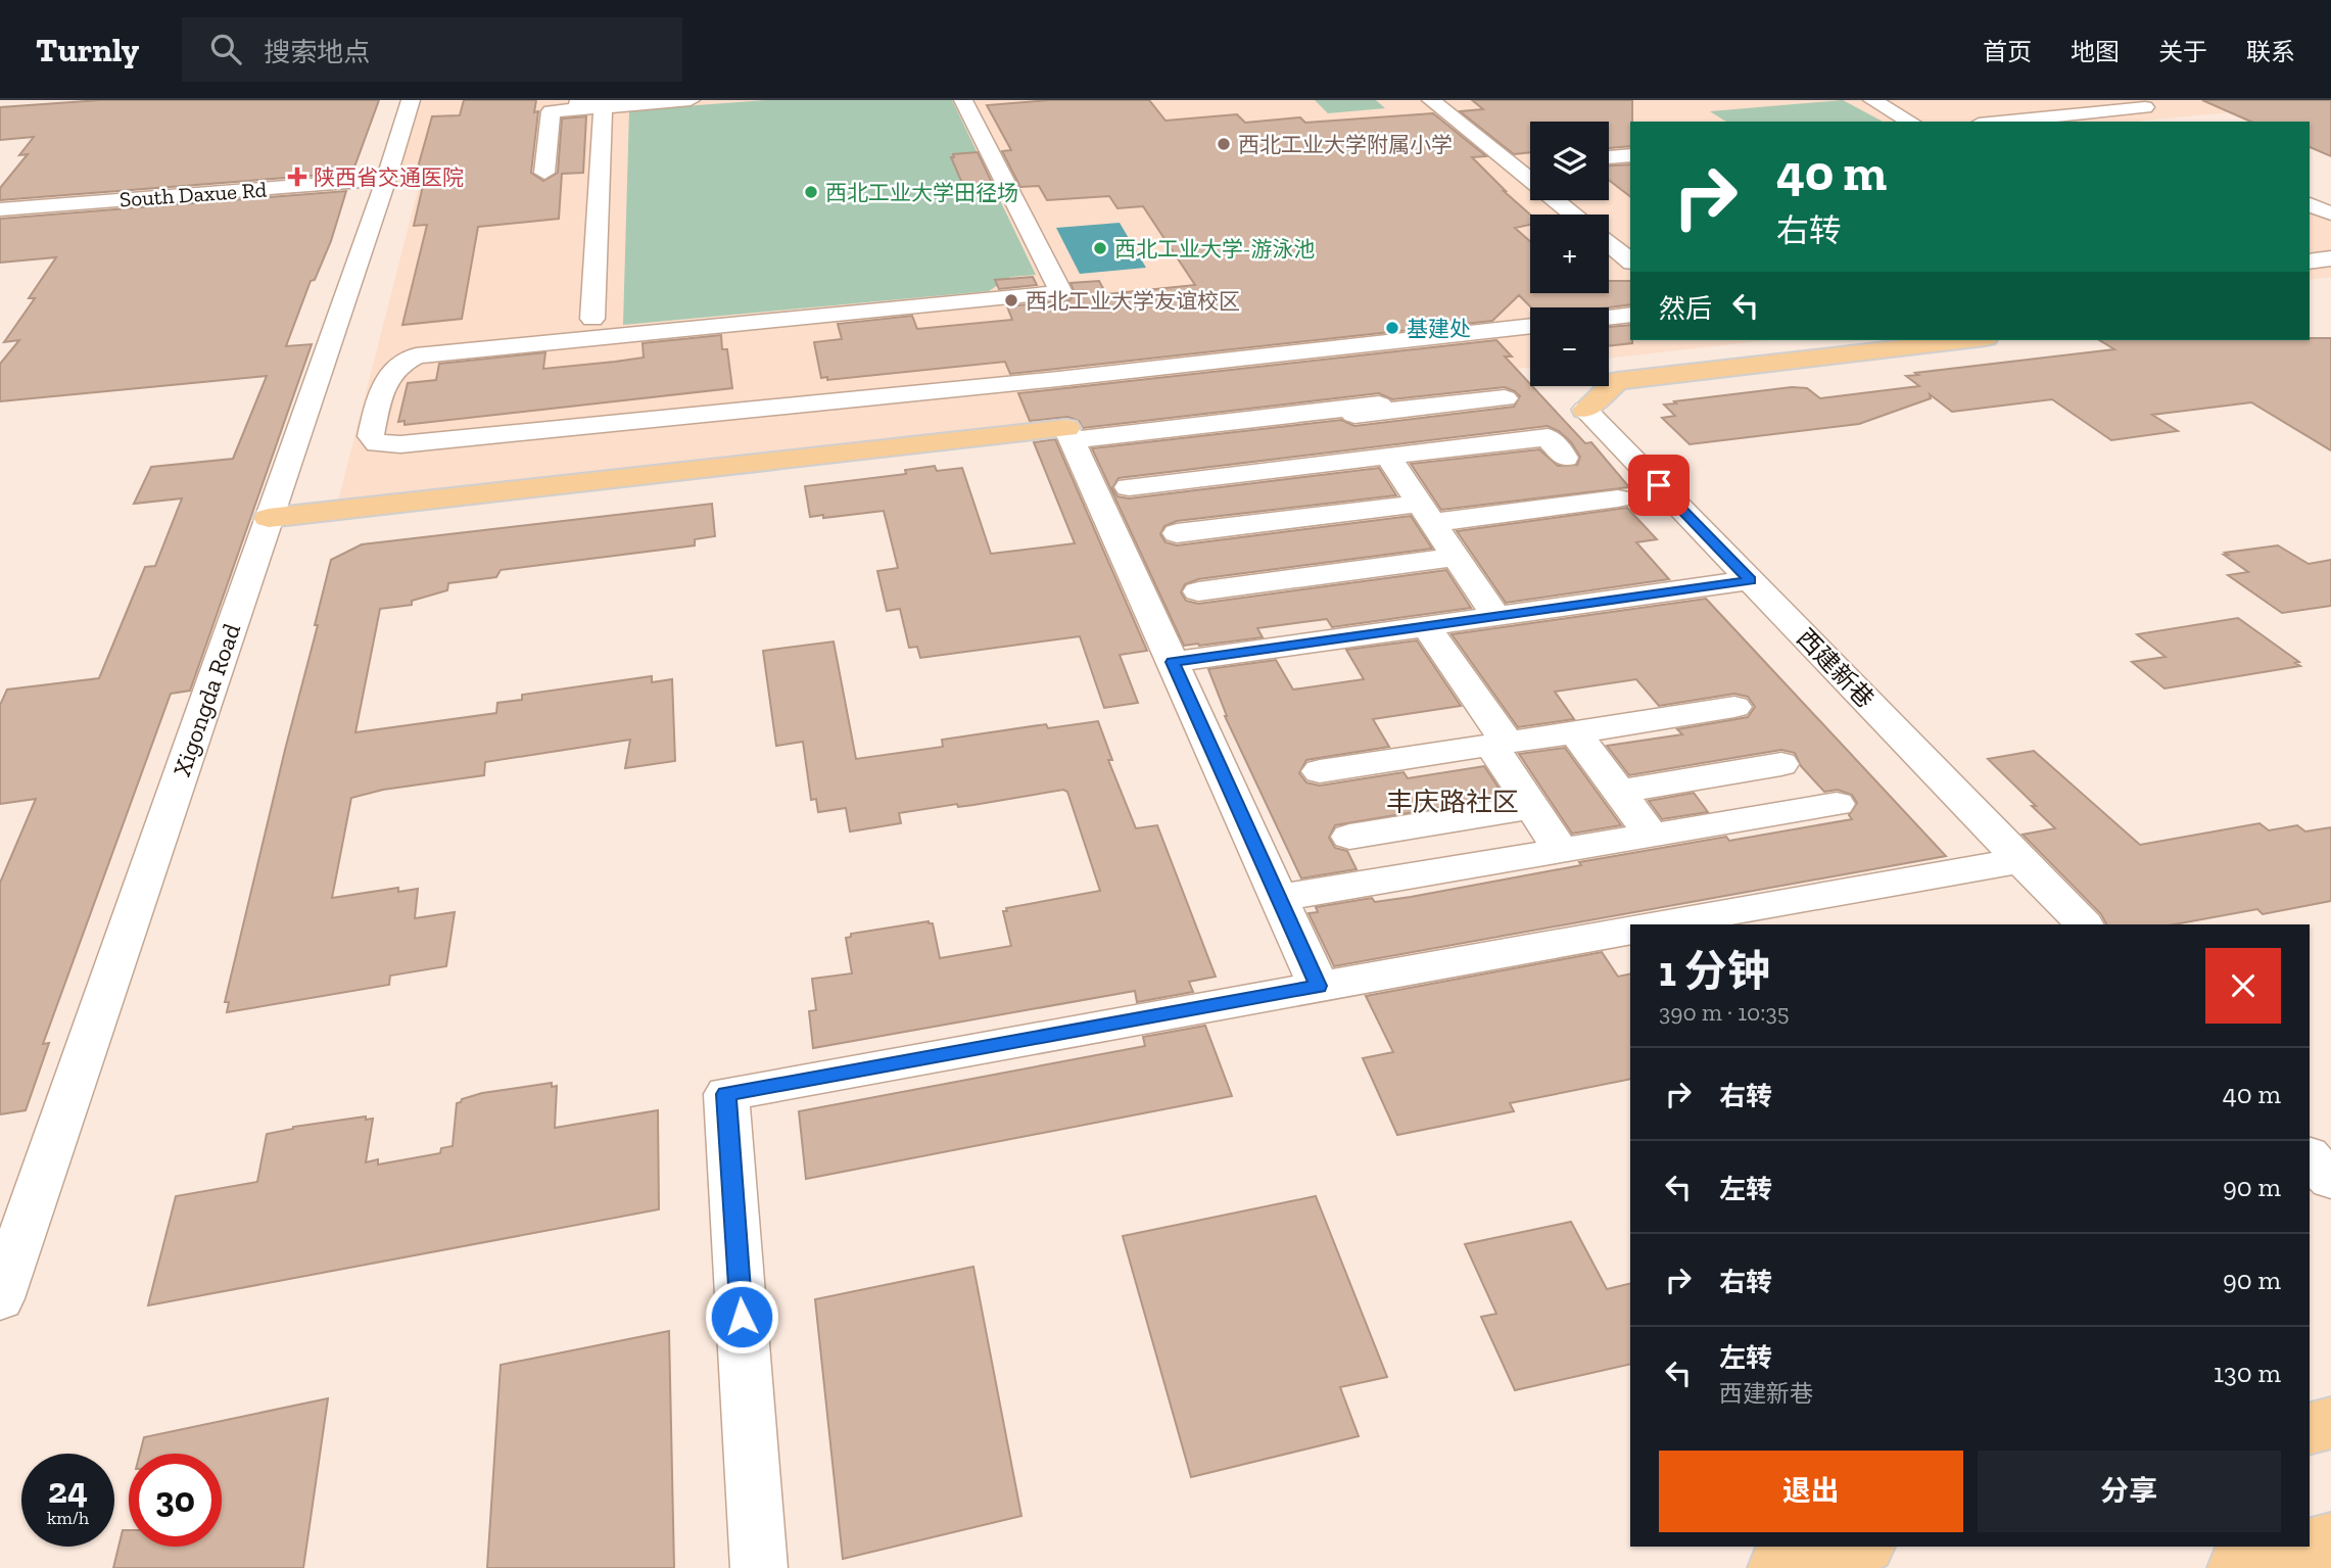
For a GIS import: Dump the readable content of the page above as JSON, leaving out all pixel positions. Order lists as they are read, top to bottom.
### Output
{
  "streets": {
    "street": ["South Daxue Rd", "西建新巷", "Xigongda Road"]
  },
  "crossings": [
    ["South Daxue Rd", "Xigongda Road"]
  ],
  "districts": ["丰庆路社区"],
  "places": {
    "other": [
      "西北工业大学附属小学",
      "西北工业大学田径场",
      "西北工业大学-游泳池",
      "西北工业大学友谊校区",
      "基建处"
    ],
    "health": ["陕西省交通医院"]
  },
  "page": {
    "header": "Turnly",
    "search": "搜索地点",
    "nav": [
      "首页",
      "地图",
      "关于",
      "联系"
    ],
    "map_buttons": ["+", "−"],
    "turn": ["40 m", "右转"],
    "then": "然后",
    "heading": ["1 分钟", "390 m · 10:35"],
    "list": [
      {
        "name": "右转",
        "value": "40 m"
      },
      {
        "name": "左转",
        "value": "90 m"
      },
      {
        "name": "右转",
        "value": "90 m"
      },
      {
        "name": "左转",
        "note": "西建新巷",
        "value": "130 m"
      }
    ],
    "buttons": ["退出", "分享"],
    "speed": "24 km/h",
    "limit": "30"
  }
}
